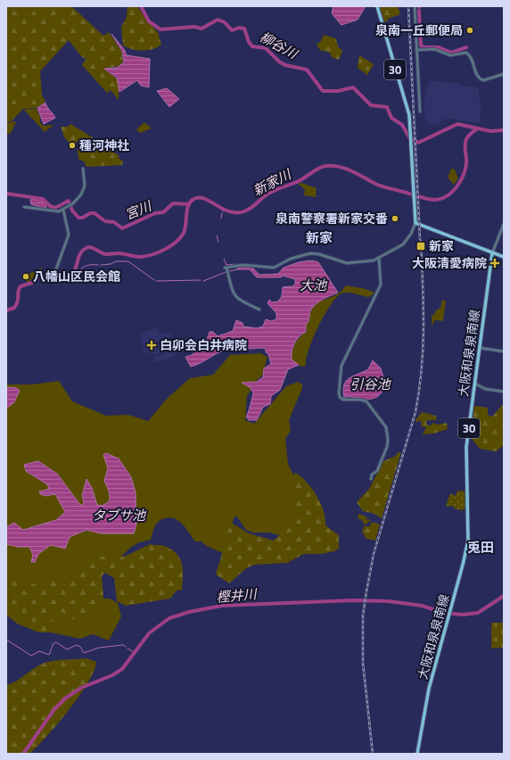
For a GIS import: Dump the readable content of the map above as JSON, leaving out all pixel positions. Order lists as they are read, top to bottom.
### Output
{
  "streets": {
    "main road": ["30", "大阪和泉泉南線"]
  },
  "districts": ["新家", "兎田"],
  "water": [
    "柳谷川",
    "新家川",
    "宮川",
    "大池",
    "引谷池",
    "タブサ池",
    "樫井川"
  ],
  "places": {
    "other": [
      "泉南一丘郵便局",
      "種河神社",
      "泉南警察署新家交番",
      "八幡山区民会館"
    ],
    "transit": ["新家"],
    "health": ["大阪清愛病院", "白卯会白井病院"]
  }
}
